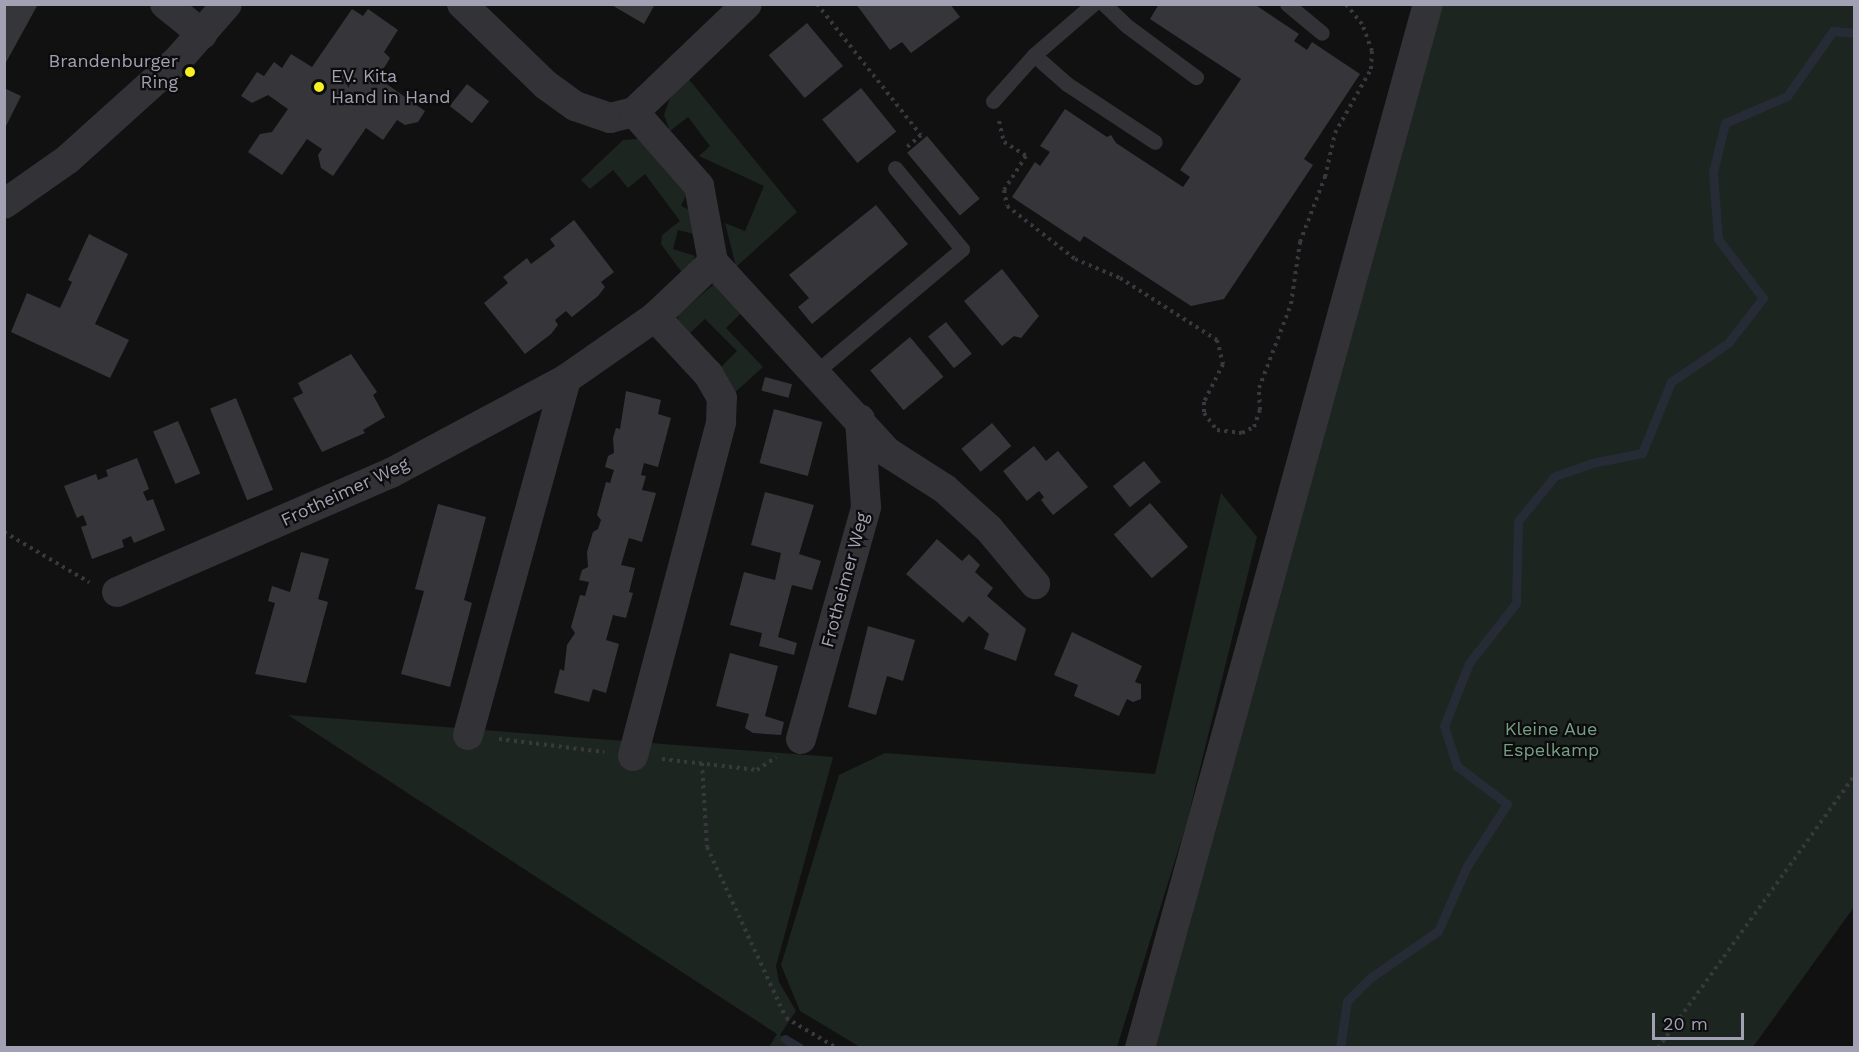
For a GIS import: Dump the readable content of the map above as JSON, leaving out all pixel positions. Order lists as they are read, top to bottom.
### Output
{
  "streets": {
    "street": ["Frotheimer Weg"]
  },
  "parks": ["Kleine Aue Espelkamp"],
  "places": ["Brandenburger Ring", "EV. Kita Hand in Hand"],
  "scale_bar": "20 m"
}
